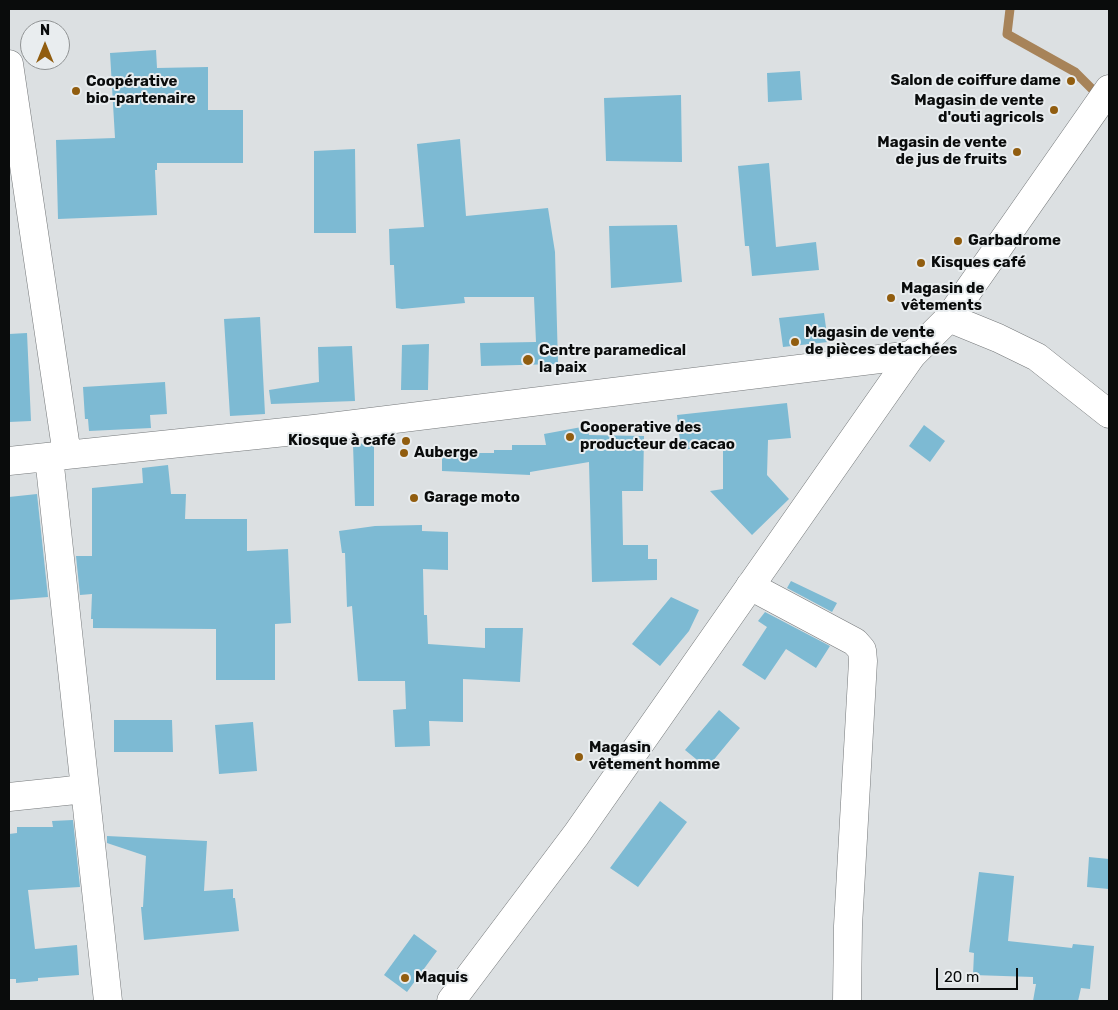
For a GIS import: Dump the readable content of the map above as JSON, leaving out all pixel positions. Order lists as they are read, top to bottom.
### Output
{
  "places": [
    "Salon de coiffure dame",
    "Coopérative bio-partenaire",
    "Magasin de vente d'outi agricols",
    "Magasin de vente de jus de fruits",
    "Garbadrome",
    "Kisques café",
    "Magasin de vêtements",
    "Magasin de vente de pièces detachées",
    "Centre paramedical la paix",
    "Cooperative des producteur de cacao",
    "Kiosque à café",
    "Auberge",
    "Garage moto",
    "Magasin vêtement homme",
    "Maquis"
  ],
  "scale_bar": "20 m",
  "north": "top"
}
